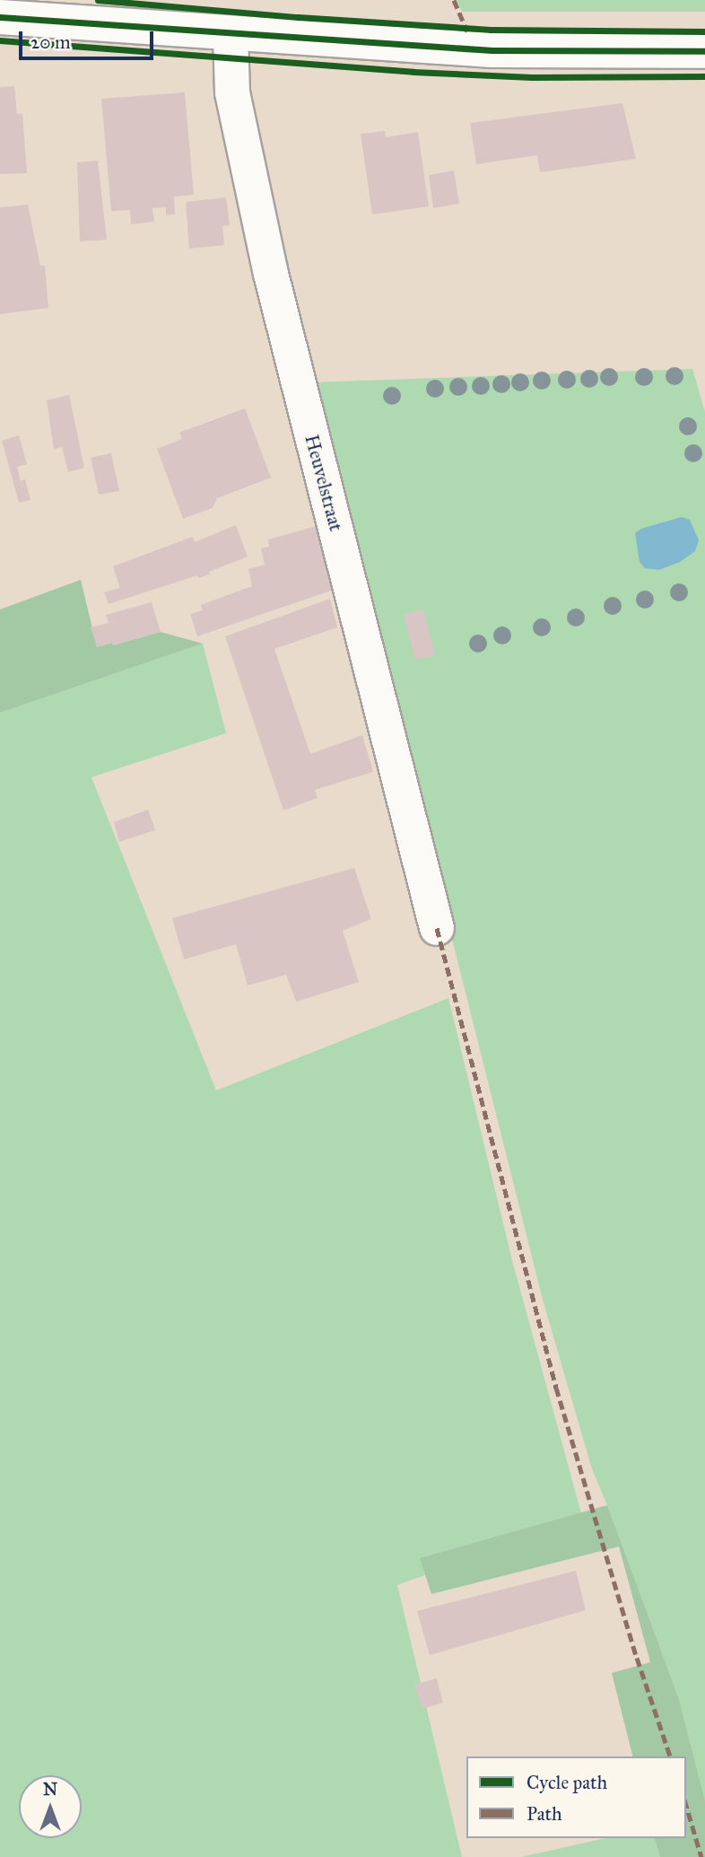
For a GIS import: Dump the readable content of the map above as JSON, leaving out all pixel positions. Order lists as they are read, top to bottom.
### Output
{
  "streets": {
    "street": ["Heuvelstraat"]
  },
  "legend": ["Cycle path", "Path"],
  "scale_bar": "20 m",
  "north": "top"
}
